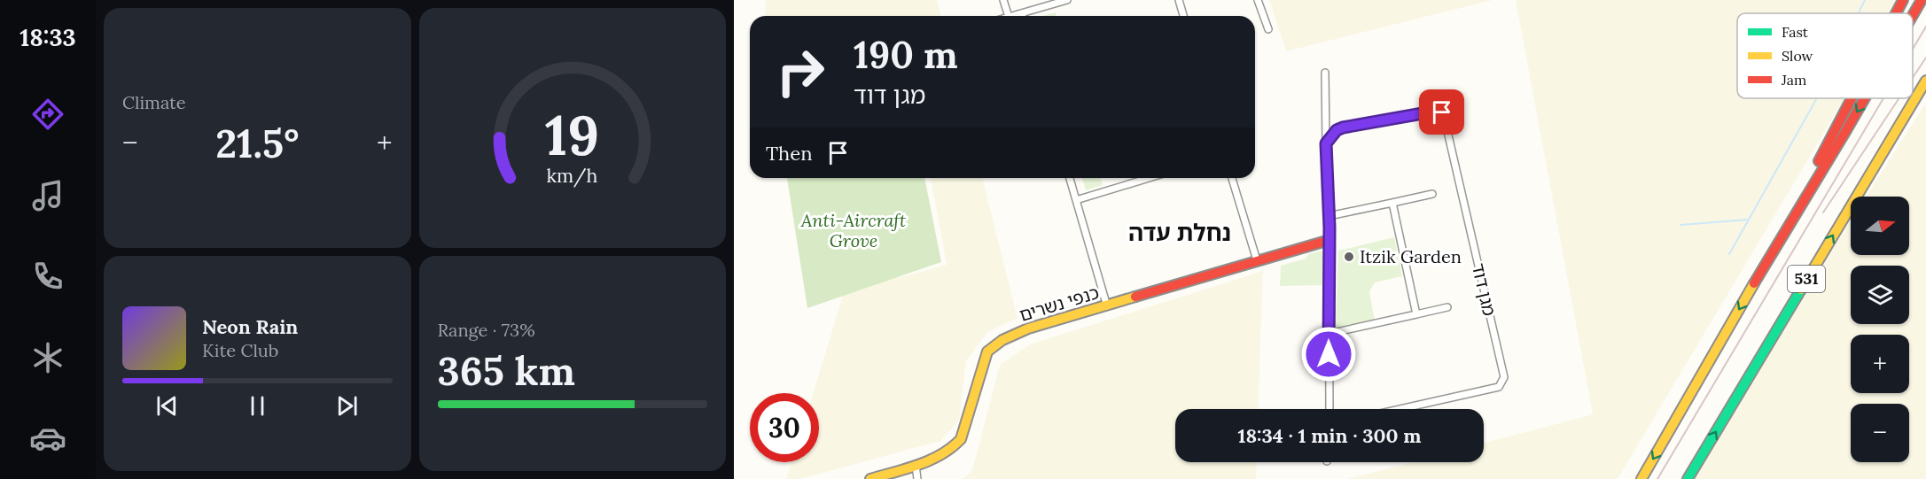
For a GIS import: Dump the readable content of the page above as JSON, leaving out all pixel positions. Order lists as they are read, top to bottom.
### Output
{
  "streets": {
    "main road": ["531", "כנפי נשרים"],
    "street": ["מגן דוד"]
  },
  "districts": ["נחלת עדה"],
  "parks": ["Anti-Aircraft Grove"],
  "places": ["Itzik Garden"],
  "legend": ["Fast", "Slow", "Jam"],
  "north": "right",
  "page": {
    "tabs": "18:33",
    "tile": [
      "Climate",
      ["Range · 73%", "365 km"]
    ],
    "turn": ["190 m", "מגן דוד"],
    "heat": ["−", "21.5°", "+"],
    "then": "Then",
    "map_buttons": ["+", "−"],
    "song": ["Neon Rain", "Kite Club"],
    "limit": "30",
    "trip": "18:34 · 1 min · 300 m",
    "gauge": ["19", "km/h"]
  }
}
